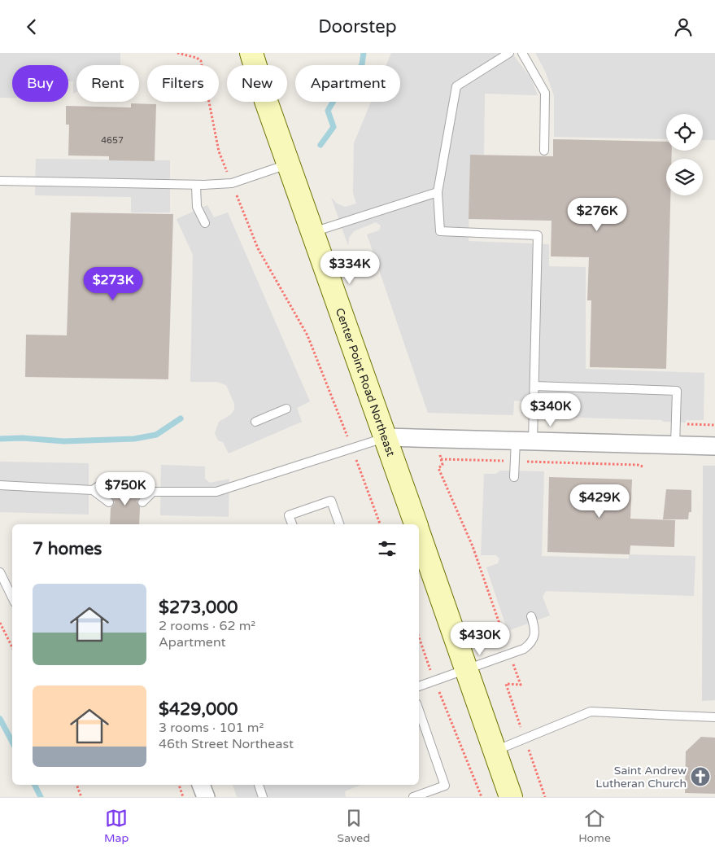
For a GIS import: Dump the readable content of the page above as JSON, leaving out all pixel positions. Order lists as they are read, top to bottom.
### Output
{
  "streets": {
    "main road": ["Center Point Road Northeast"]
  },
  "places": {
    "church": ["Saint Andrew Lutheran Church"]
  },
  "house_numbers": ["4657"],
  "page": {
    "header": "Doorstep",
    "chip": [
      "Buy",
      "Rent",
      "Filters",
      "New",
      "Apartment"
    ],
    "price": [
      "$276K",
      "$334K",
      "$273K",
      "$340K",
      "$750K",
      "$429K",
      "$430K"
    ],
    "heading": "7 homes",
    "list": [
      {
        "name": "$273,000",
        "note": "2 rooms · 62 m² · Apartment"
      },
      {
        "name": "$429,000",
        "note": "3 rooms · 101 m² · 46th Street Northeast"
      }
    ],
    "tabs": ["Map", "Saved", "Home"]
  }
}
